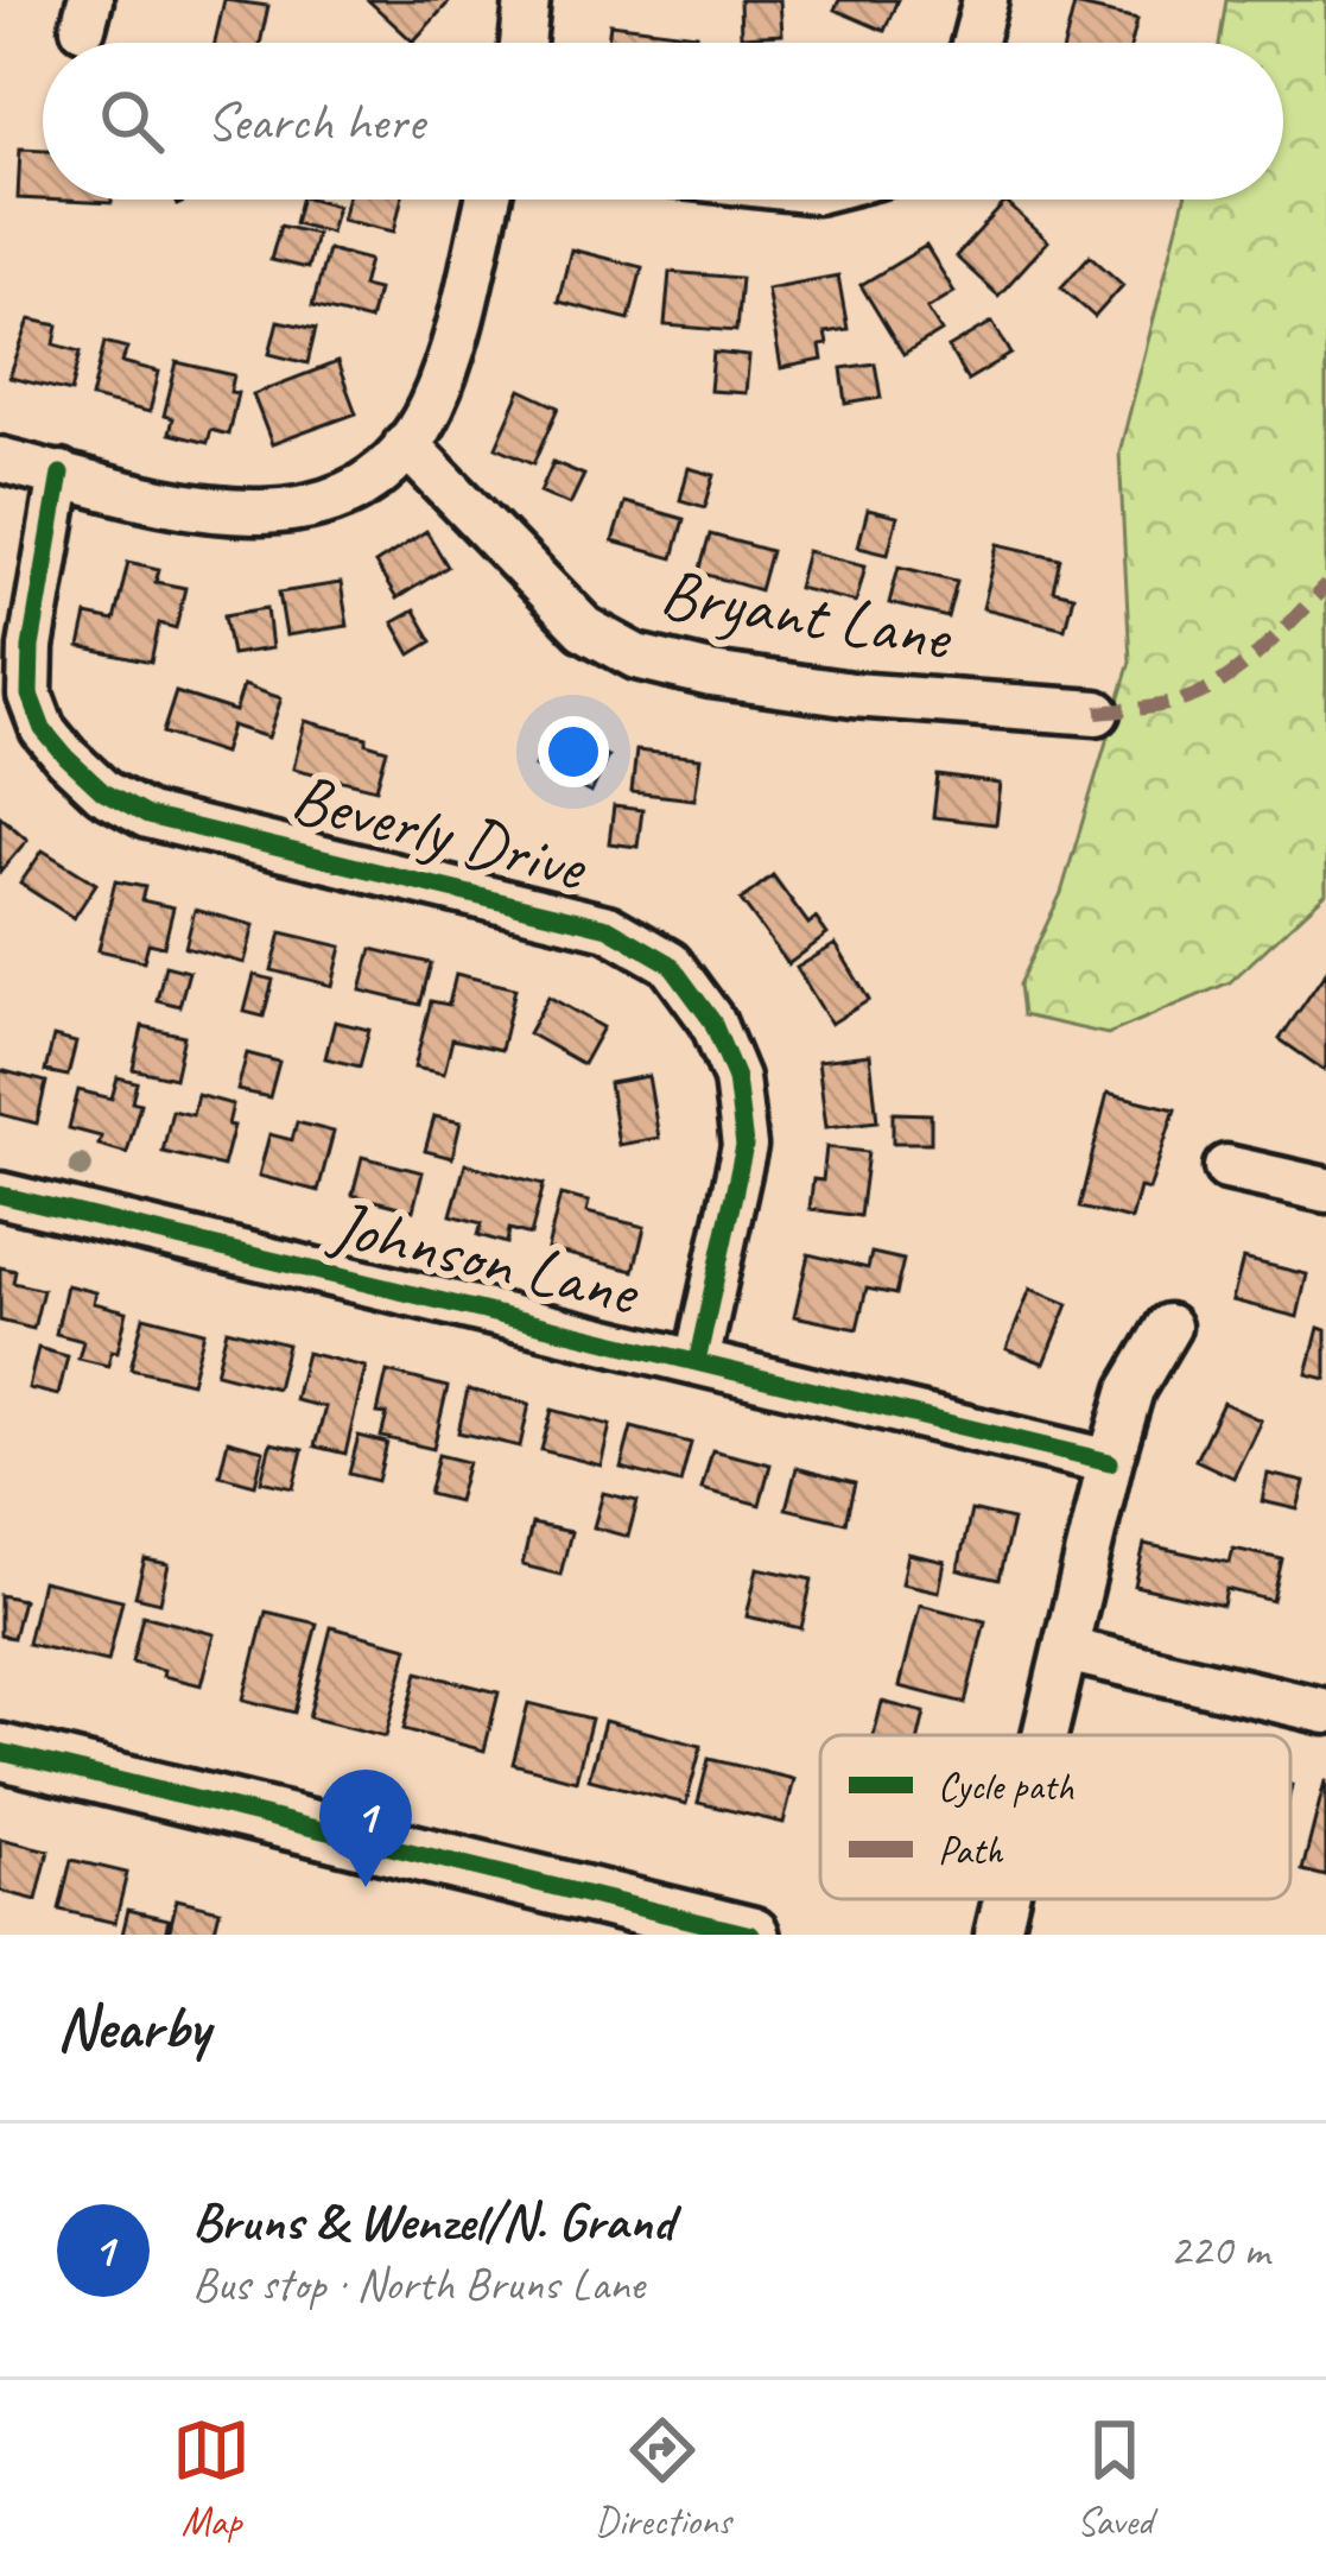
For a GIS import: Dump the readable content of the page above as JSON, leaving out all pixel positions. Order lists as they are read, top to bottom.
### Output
{
  "streets": {
    "street": ["Bryant Lane", "Beverly Drive", "Johnson Lane"]
  },
  "crossings": [
    ["Beverly Drive", "Johnson Lane"]
  ],
  "legend": ["Cycle path", "Path"],
  "page": {
    "search": "Search here",
    "pins": "1",
    "heading": "Nearby",
    "list": [
      {
        "mark": "1",
        "name": "Bruns & Wenzel/N. Grand",
        "note": "Bus stop · North Bruns Lane",
        "value": "220 m"
      }
    ],
    "nav": ["Map", "Directions", "Saved"]
  }
}
